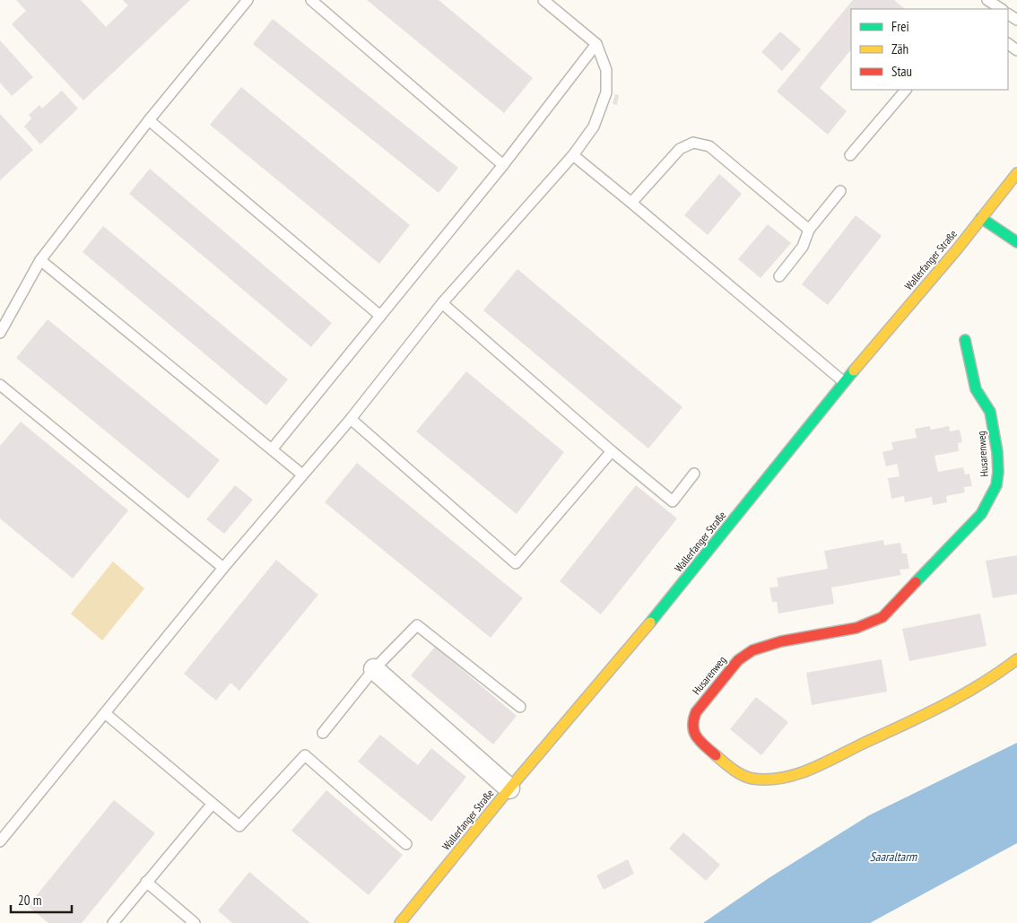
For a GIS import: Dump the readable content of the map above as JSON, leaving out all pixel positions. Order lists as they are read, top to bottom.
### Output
{
  "streets": {
    "street": ["Wallerfanger Straße", "Husarenweg"]
  },
  "water": ["Saaraltarm"],
  "legend": ["Frei", "Zäh", "Stau"],
  "scale_bar": "20 m"
}
